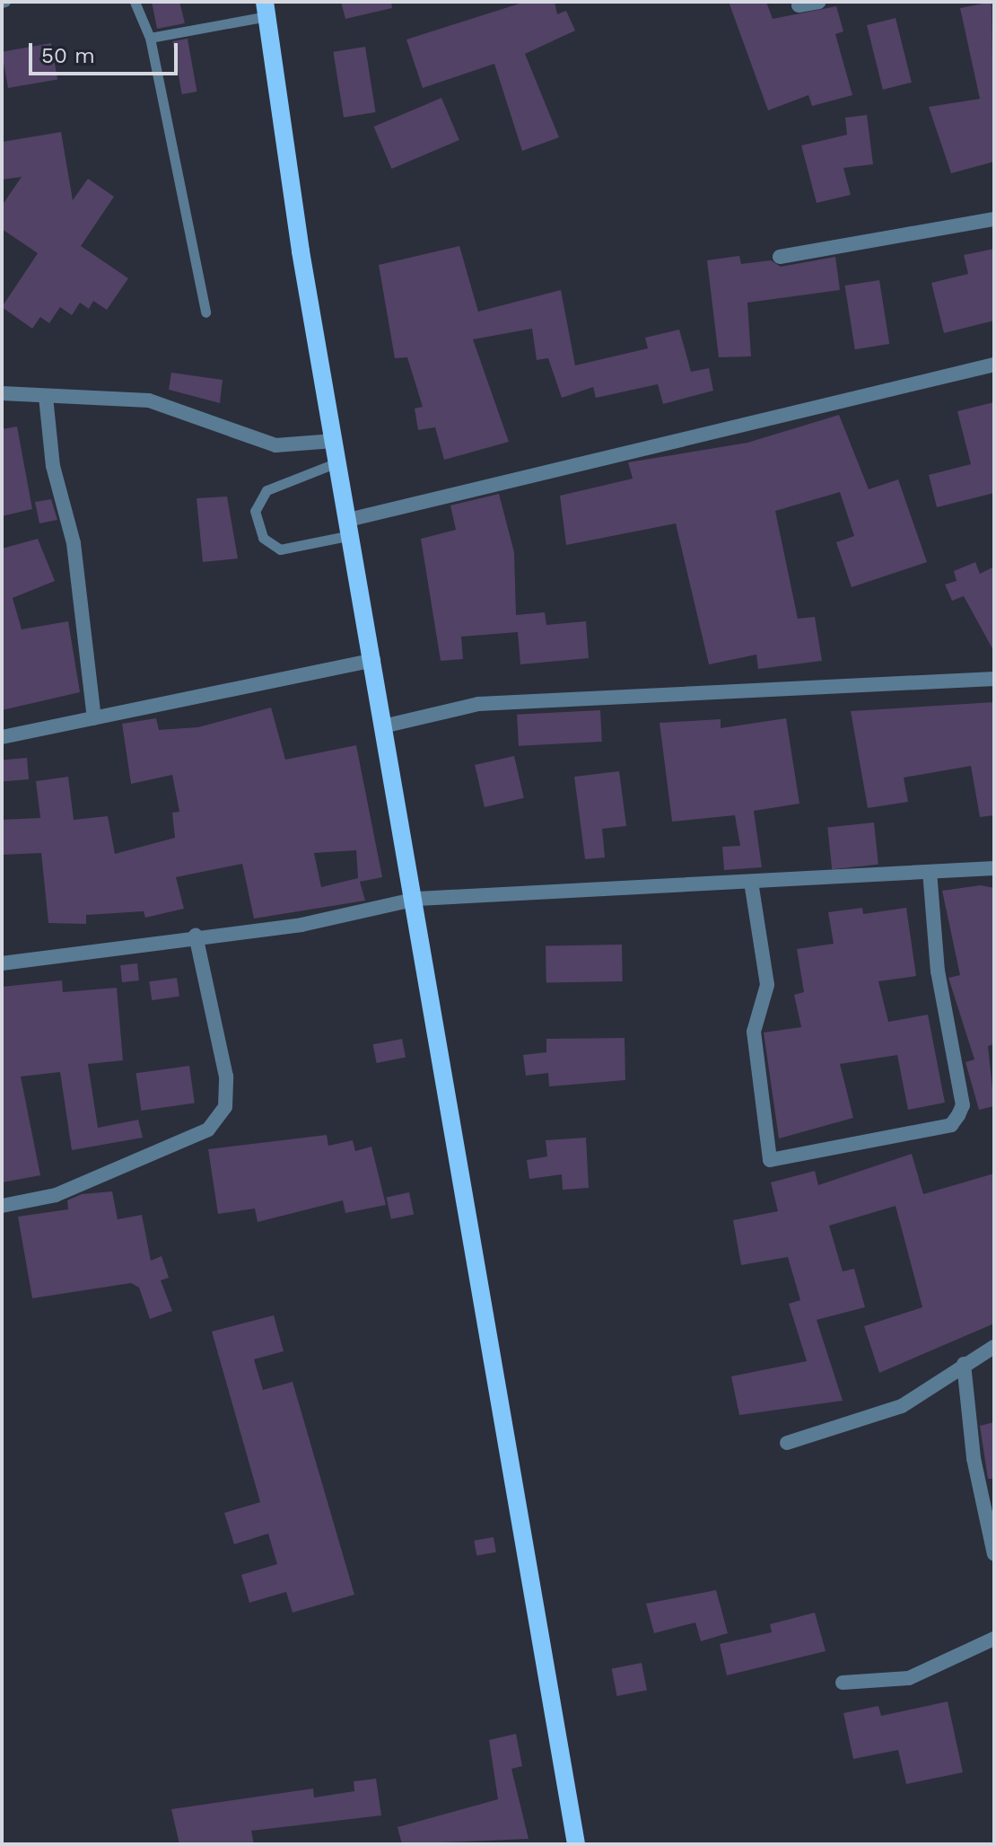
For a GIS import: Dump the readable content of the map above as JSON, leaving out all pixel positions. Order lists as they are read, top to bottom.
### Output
{
  "scale_bar": "50 m"
}
